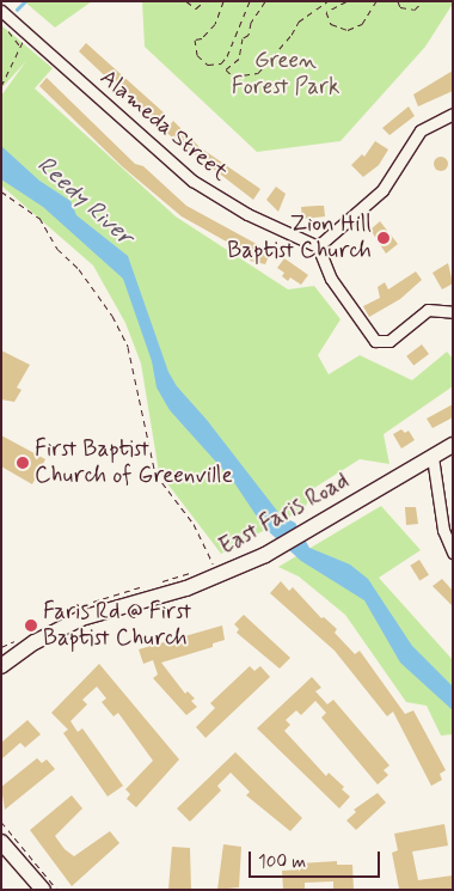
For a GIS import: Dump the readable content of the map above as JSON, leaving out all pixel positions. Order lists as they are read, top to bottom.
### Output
{
  "streets": {
    "main road": ["East Faris Road"],
    "street": ["Alameda Street"]
  },
  "water": ["Reedy River"],
  "parks": ["Green Forest Park"],
  "places": ["Zion Hill Baptist Church", "First Baptist Church of Greenville", "Faris Rd @ First Baptist Church"],
  "scale_bar": "100 m"
}
